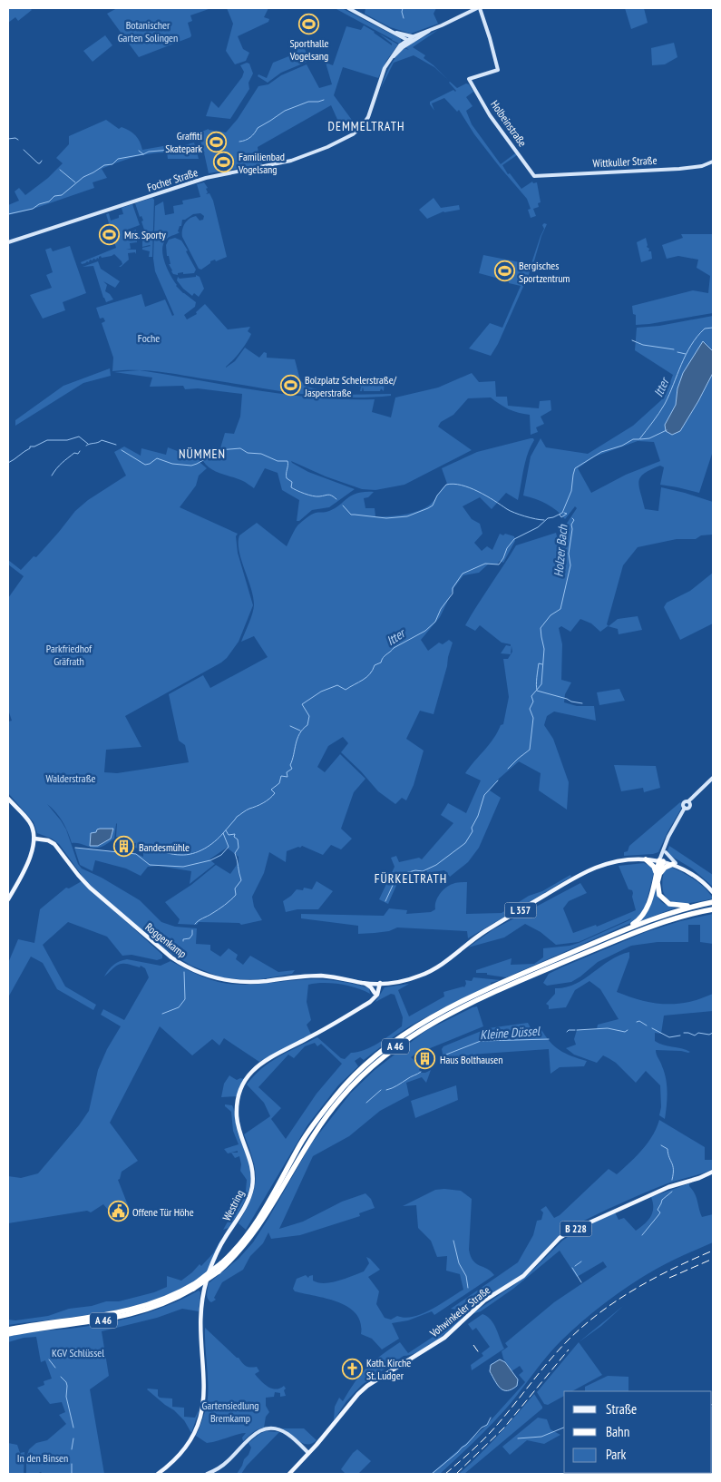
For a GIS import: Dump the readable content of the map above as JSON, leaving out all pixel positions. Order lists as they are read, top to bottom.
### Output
{
  "streets": {
    "highway": ["A 46"],
    "main road": [
      "Holbeinstraße",
      "Wittkuller Straße",
      "Focher Straße",
      "L 357",
      "Roggenkamp",
      "Westring",
      "B 228",
      "Vohwinkeler Straße"
    ]
  },
  "crossings": [
    ["Holbeinstraße", "Wittkuller Straße"],
    ["L 357", "Roggenkamp"]
  ],
  "districts": ["DEMMELTRATH", "NÜMMEN", "FÜRKELTRATH"],
  "water": ["Itter", "Holzer Bach", "Kleine Düssel"],
  "parks": [
    "Botanischer Garten Solingen",
    "Foche",
    "Parkfriedhof Gräfrath",
    "Walderstraße",
    "KGV Schlüssel",
    "Gartensiedlung Bremkamp",
    "In den Binsen"
  ],
  "places": {
    "sports": [
      "Sporthalle Vogelsang",
      "Graffiti Skatepark",
      "Familienbad Vogelsang",
      "Mrs. Sporty",
      "Bergisches Sportzentrum",
      "Bolzplatz Schelerstraße/ Jasperstraße"
    ],
    "building": ["Bandesmühle", "Haus Bolthausen"],
    "public building": ["Offene Tür Höhe"],
    "church": ["Kath. Kirche St. Ludger"]
  },
  "legend": ["Straße", "Bahn", "Park"]
}
